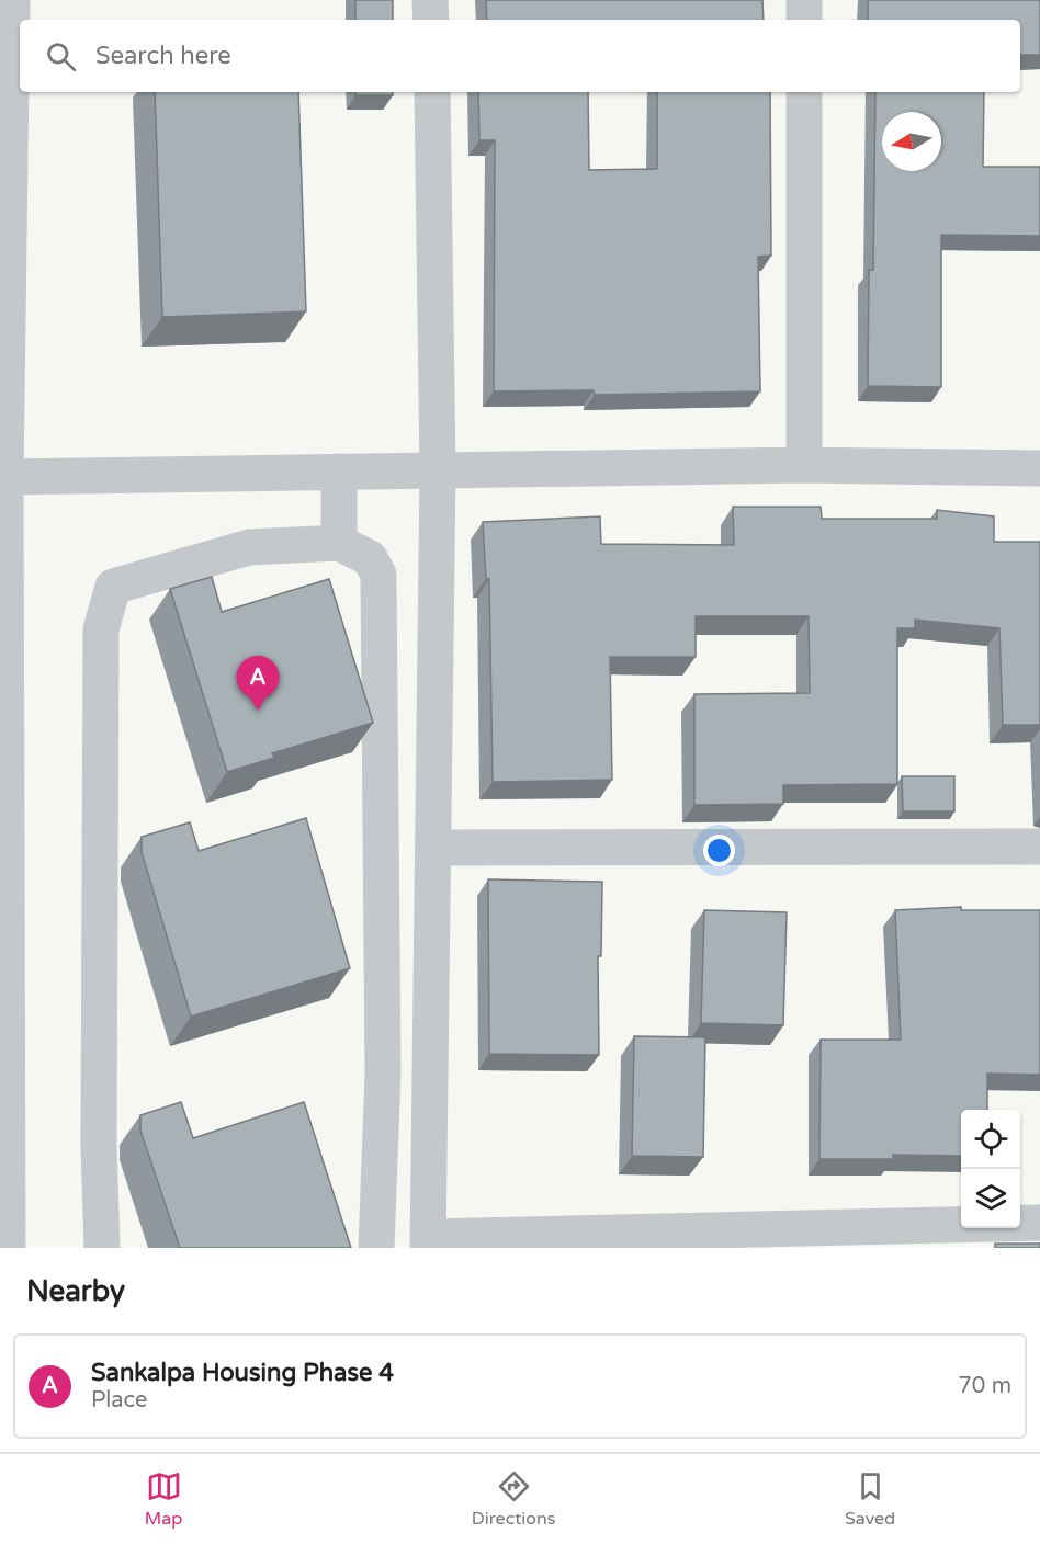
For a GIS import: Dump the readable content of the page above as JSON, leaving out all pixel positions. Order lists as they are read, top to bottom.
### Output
{
  "north": "left",
  "page": {
    "search": "Search here",
    "pins": "A",
    "heading": "Nearby",
    "list": [
      {
        "mark": "A",
        "name": "Sankalpa Housing Phase 4",
        "note": "Place",
        "value": "70 m"
      }
    ],
    "nav": ["Map", "Directions", "Saved"]
  }
}
